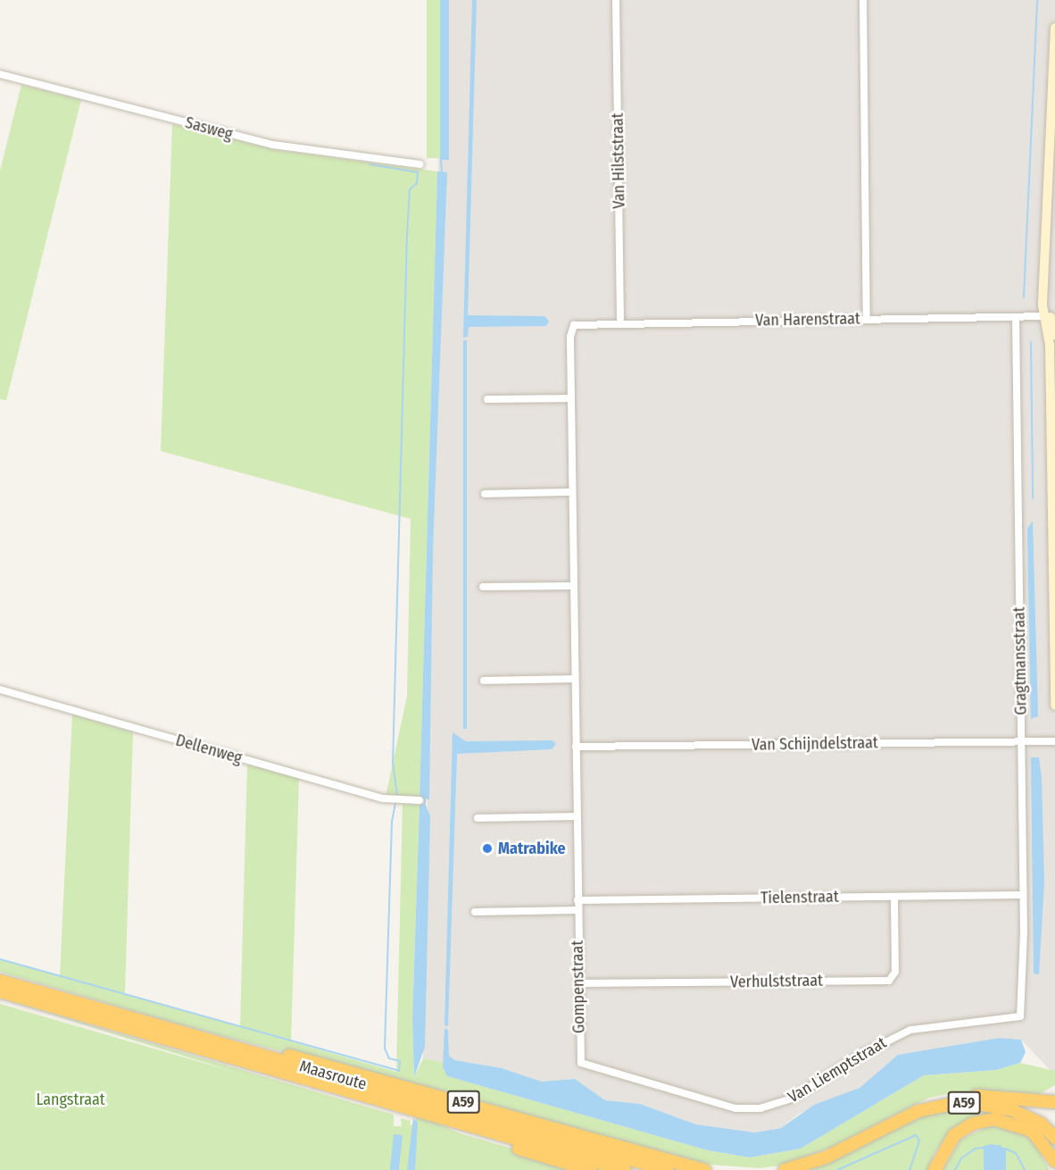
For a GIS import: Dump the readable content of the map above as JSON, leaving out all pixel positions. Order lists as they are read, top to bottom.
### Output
{
  "streets": {
    "highway": ["Maasroute", "A59"],
    "street": [
      "Sasweg",
      "Van Hilststraat",
      "Van Harenstraat",
      "Gragtmansstraat",
      "Van Schijndelstraat",
      "Dellenweg",
      "Tielenstraat",
      "Verhulststraat",
      "Gompenstraat",
      "Van Liemptstraat"
    ]
  },
  "crossings": [
    ["Van Hilststraat", "Van Harenstraat"],
    ["Van Harenstraat", "Gragtmansstraat"],
    ["Van Harenstraat", "Gompenstraat"],
    ["Gragtmansstraat", "Van Schijndelstraat"],
    ["Gragtmansstraat", "Tielenstraat"],
    ["Gragtmansstraat", "Van Liemptstraat"],
    ["Van Schijndelstraat", "Gompenstraat"],
    ["Tielenstraat", "Verhulststraat"],
    ["Tielenstraat", "Gompenstraat"],
    ["Verhulststraat", "Gompenstraat"],
    ["Gompenstraat", "Van Liemptstraat"],
    ["Maasroute", "A59"]
  ],
  "parks": ["Langstraat"],
  "places": ["Matrabike"]
}
